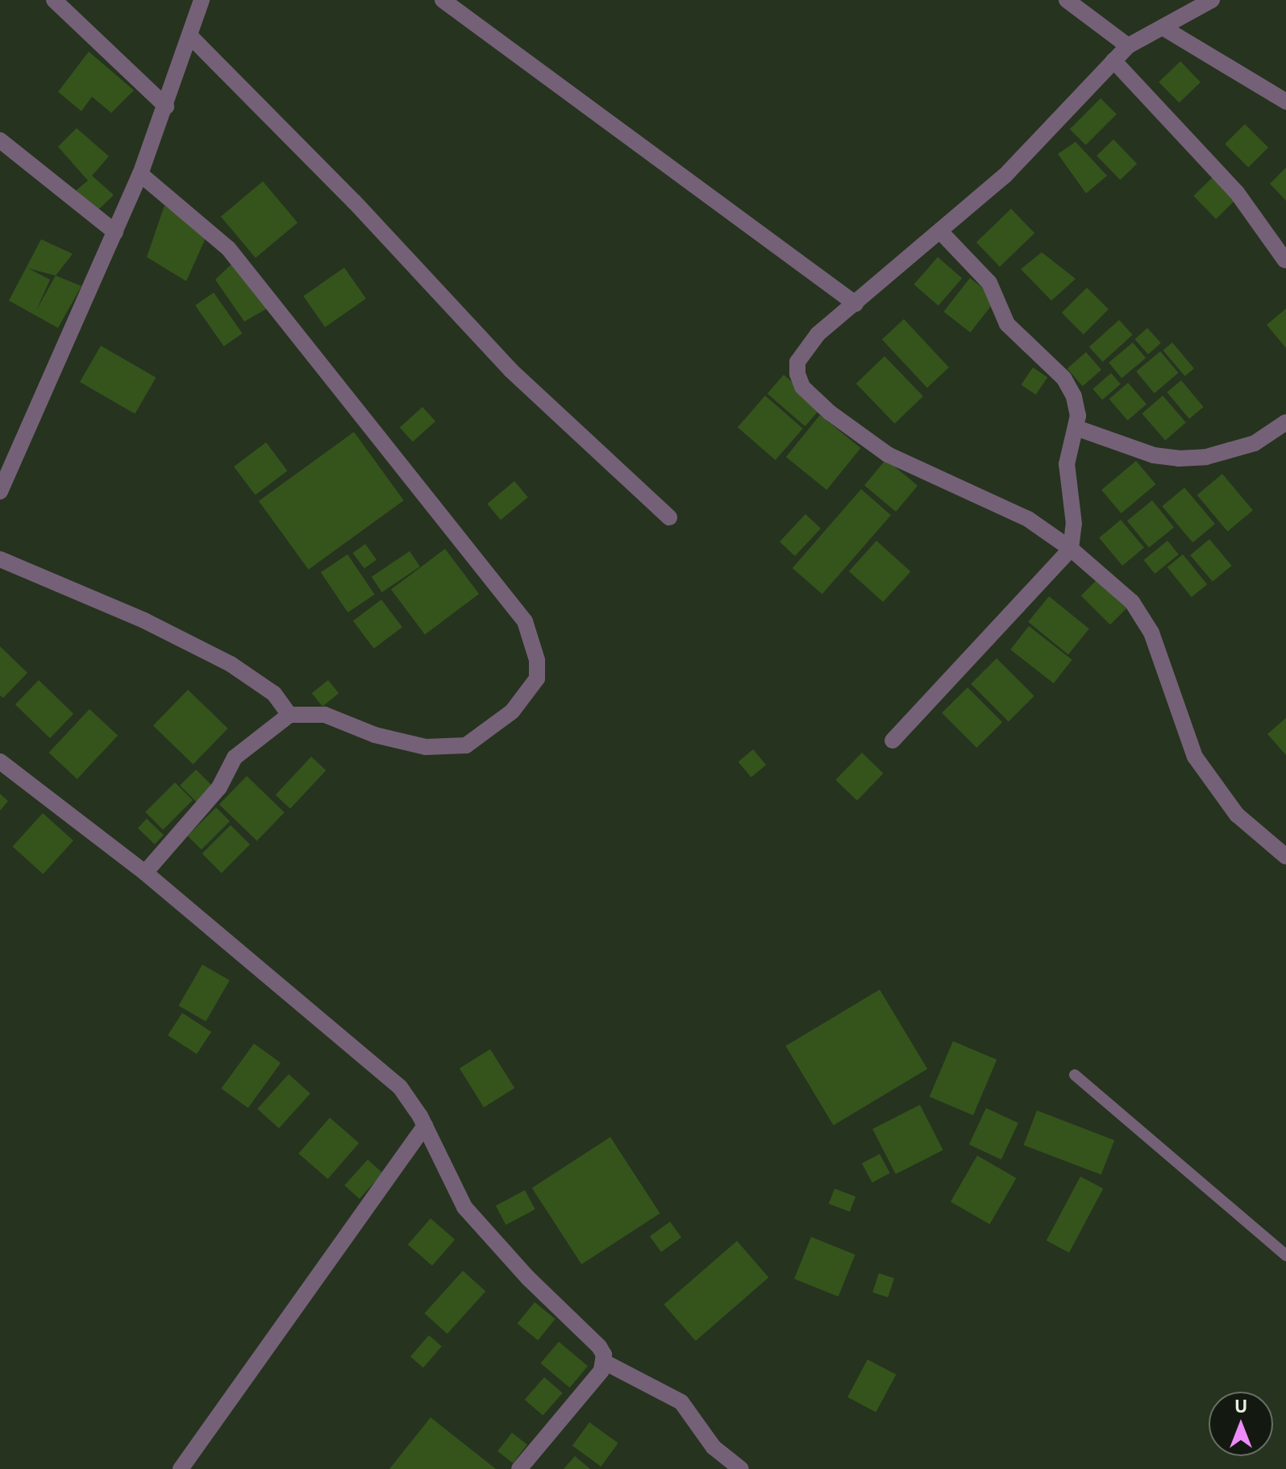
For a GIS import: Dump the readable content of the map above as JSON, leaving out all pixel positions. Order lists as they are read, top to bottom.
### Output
{
  "north": "top"
}
